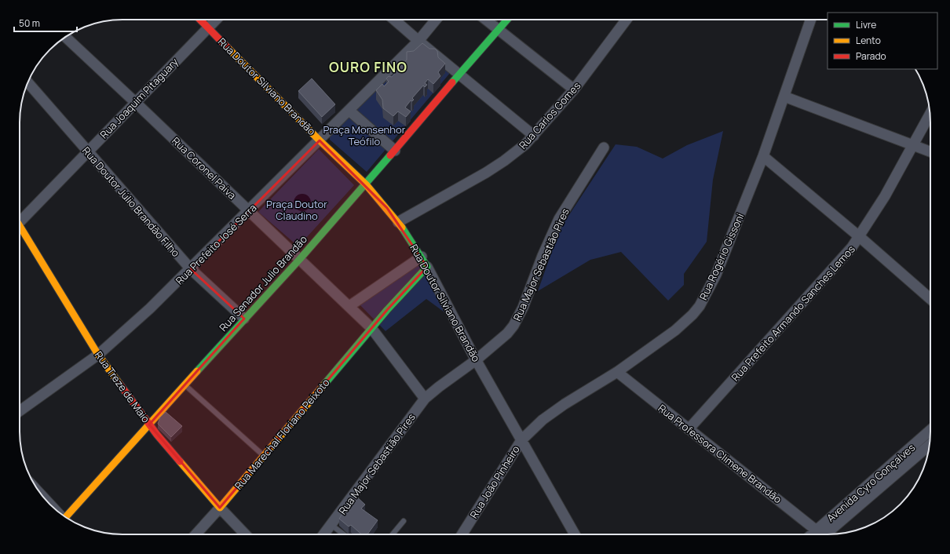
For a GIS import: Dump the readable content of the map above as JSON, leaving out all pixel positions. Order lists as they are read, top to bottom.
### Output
{
  "streets": {
    "street": [
      "Rua Doutor Silviano Brandão",
      "Rua Joaquim Pitaguary",
      "Rua Carlos Gomes",
      "Rua Coronel Paiva",
      "Rua Doutor Júlio Brandão Filho",
      "Rua Prefeito José Serra",
      "Rua Rogério Gissoni",
      "Rua Major Sebastião Pires",
      "Rua Senador Julio Brandão",
      "Rua Prefeito Armando Sanches Lemos",
      "Rua Treze de Maio",
      "Rua Marechal Floriano Peixoto",
      "Rua Professora Climene Brandão",
      "Rua João Pinheiro",
      "Avenida Cyro Gonçalves"
    ]
  },
  "crossings": [
    ["Rua Doutor Silviano Brandão", "Rua Joaquim Pitaguary"],
    ["Rua Doutor Silviano Brandão", "Rua Carlos Gomes"],
    ["Rua Doutor Silviano Brandão", "Rua Prefeito José Serra"],
    ["Rua Doutor Silviano Brandão", "Rua Rogério Gissoni"],
    ["Rua Doutor Silviano Brandão", "Rua Major Sebastião Pires"],
    ["Rua Doutor Silviano Brandão", "Rua Senador Julio Brandão"],
    ["Rua Doutor Silviano Brandão", "Rua Marechal Floriano Peixoto"],
    ["Rua Doutor Silviano Brandão", "Rua João Pinheiro"],
    ["Rua Joaquim Pitaguary", "Rua Coronel Paiva"],
    ["Rua Joaquim Pitaguary", "Rua Doutor Júlio Brandão Filho"],
    ["Rua Coronel Paiva", "Rua Prefeito José Serra"],
    ["Rua Coronel Paiva", "Rua Major Sebastião Pires"],
    ["Rua Coronel Paiva", "Rua Senador Julio Brandão"],
    ["Rua Coronel Paiva", "Rua Marechal Floriano Peixoto"],
    ["Rua Doutor Júlio Brandão Filho", "Rua Prefeito José Serra"],
    ["Rua Doutor Júlio Brandão Filho", "Rua Senador Julio Brandão"],
    ["Rua Prefeito José Serra", "Rua Treze de Maio"],
    ["Rua Rogério Gissoni", "Rua Professora Climene Brandão"],
    ["Rua Rogério Gissoni", "Rua João Pinheiro"],
    ["Rua Senador Julio Brandão", "Rua Treze de Maio"],
    ["Rua Prefeito Armando Sanches Lemos", "Rua Professora Climene Brandão"],
    ["Rua Treze de Maio", "Rua Marechal Floriano Peixoto"]
  ],
  "districts": ["OURO FINO"],
  "parks": ["Praça Monsenhor Teófilo", "Praça Doutor Claudino"],
  "legend": ["Livre", "Lento", "Parado"],
  "scale_bar": "50 m"
}
